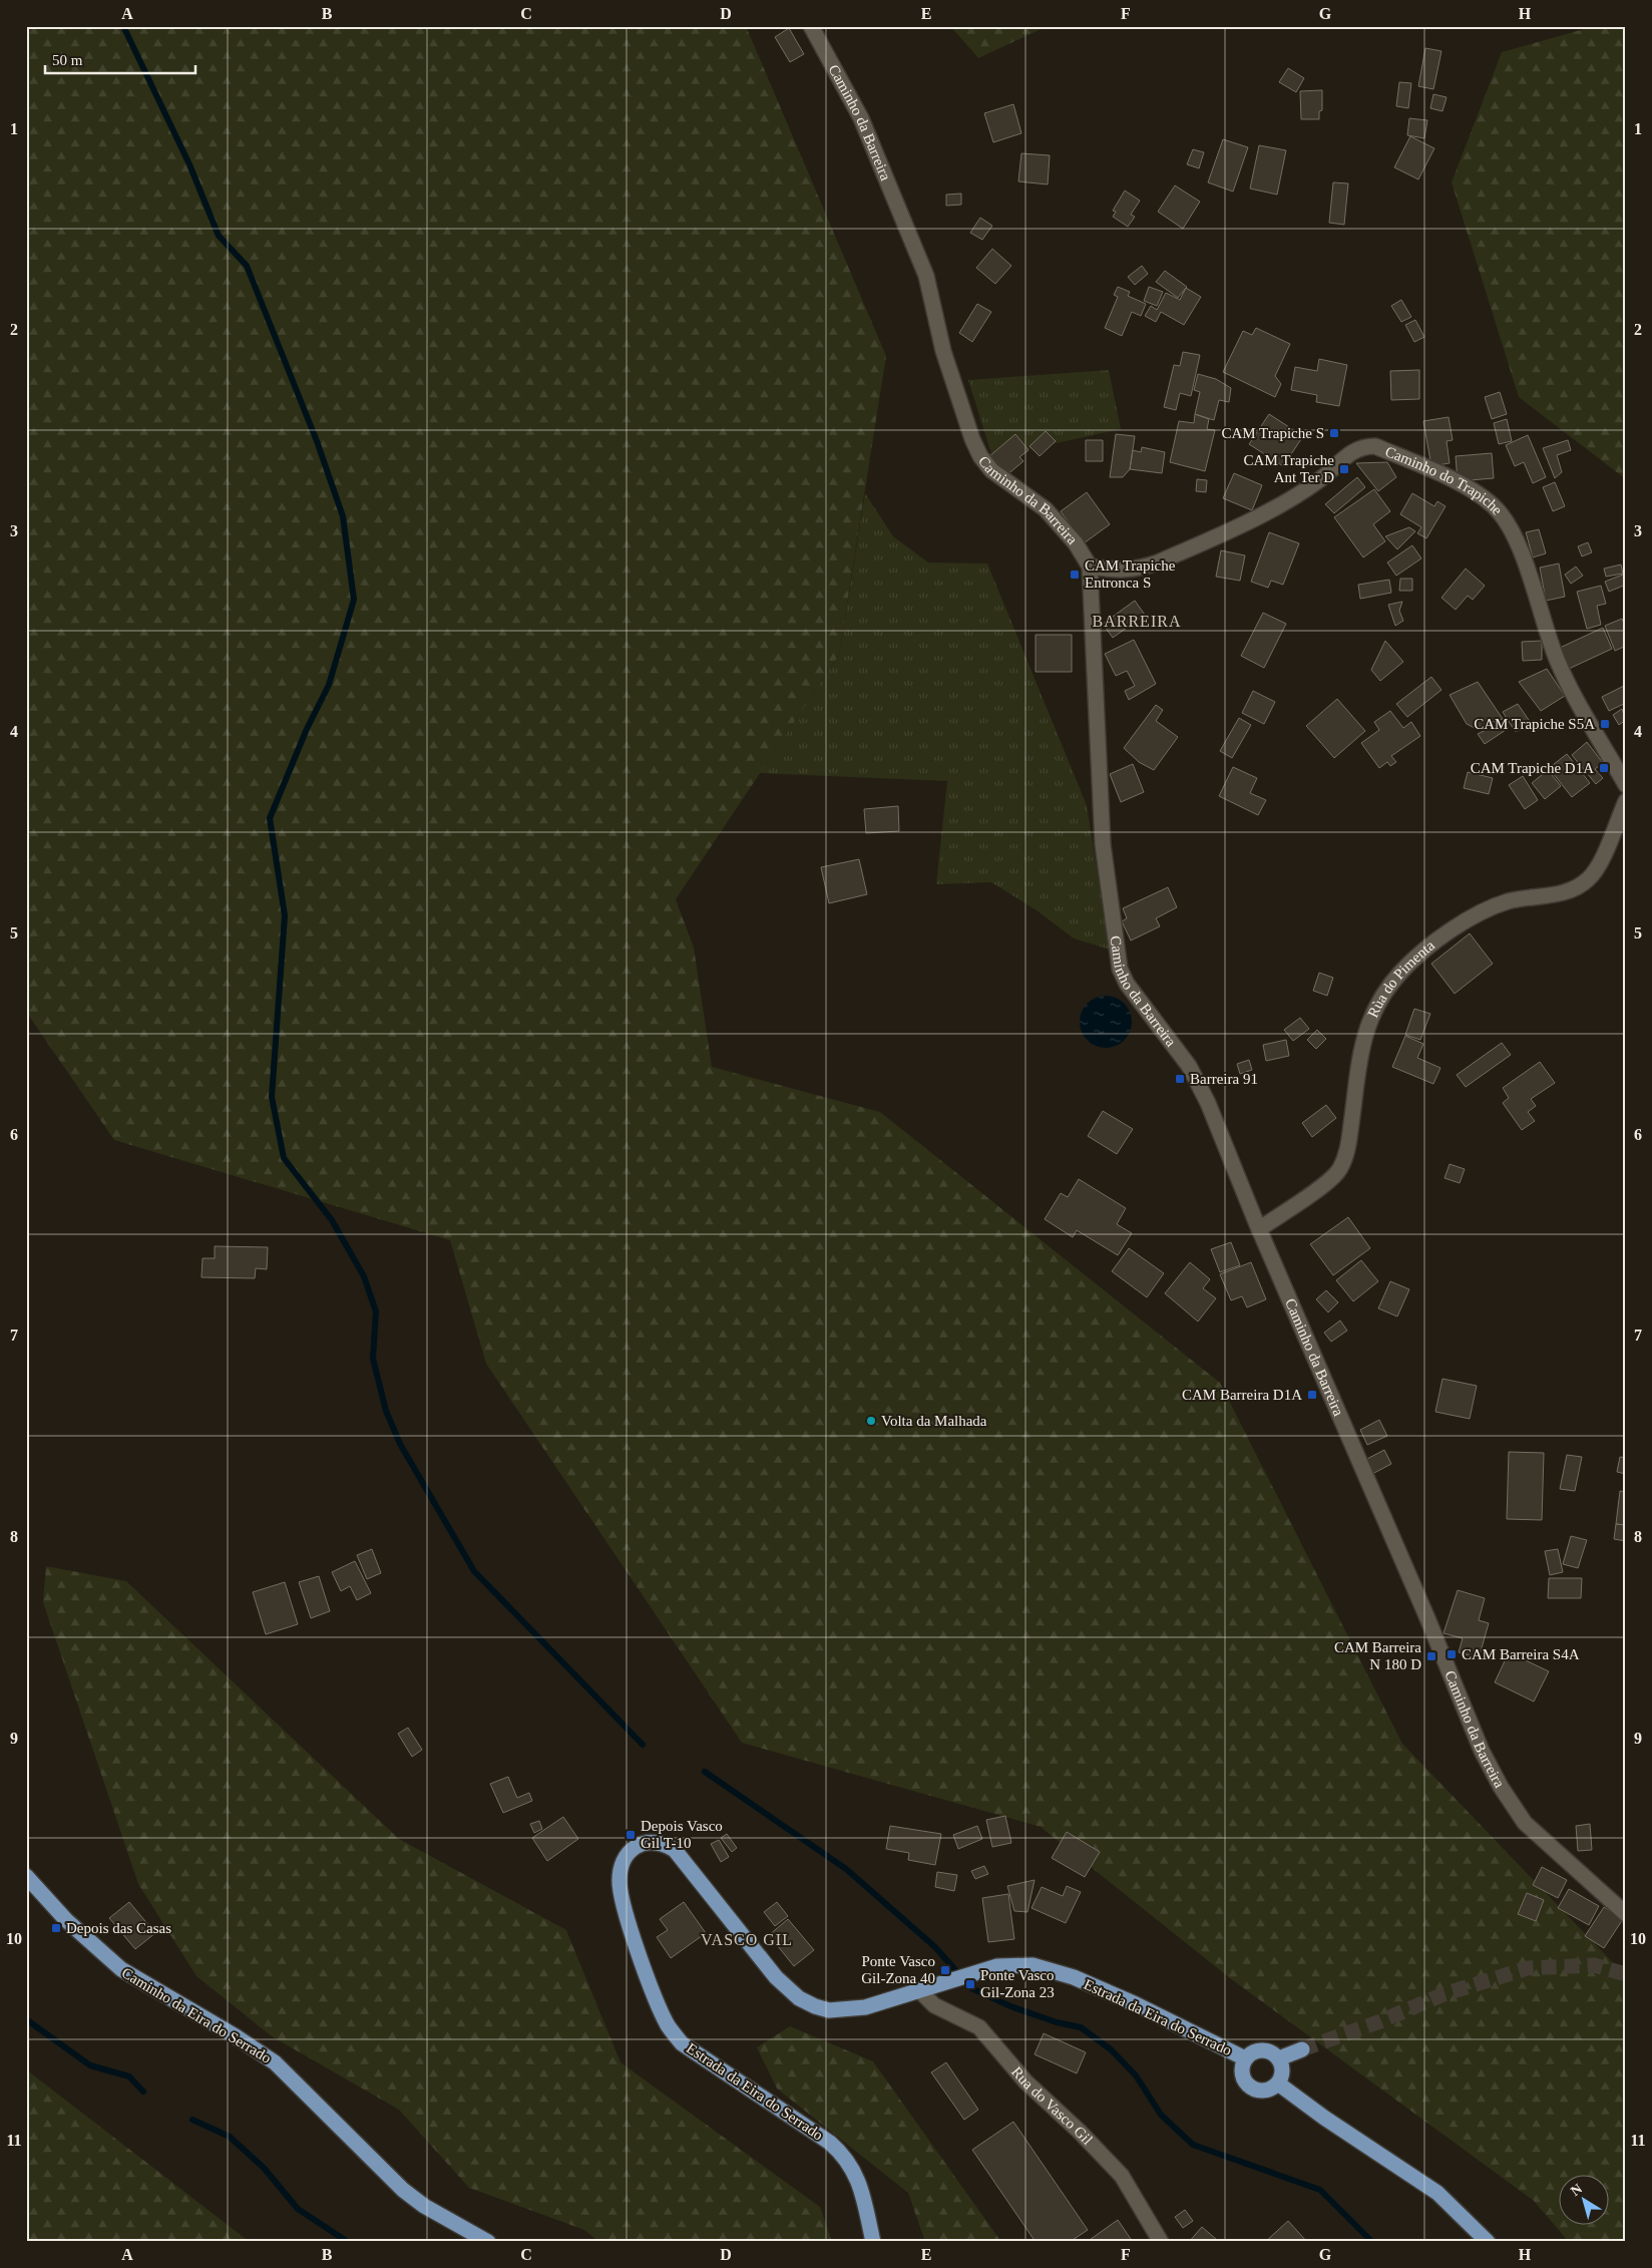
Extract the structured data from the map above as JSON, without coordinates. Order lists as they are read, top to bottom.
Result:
{
  "streets": {
    "main road": ["Caminho da Eira do Serrado", "Estrada da Eira do Serrado"],
    "street": [
      "Caminho da Barreira",
      "Caminho do Trapiche",
      "Rùa do Pimenta",
      "Rua do Vasco Gil"
    ]
  },
  "crossings": [
    ["Caminho da Barreira", "Caminho do Trapiche"],
    ["Caminho da Barreira", "Rùa do Pimenta"],
    ["Estrada da Eira do Serrado", "Rua do Vasco Gil"]
  ],
  "districts": ["BARREIRA", "VASCO GIL"],
  "places": {
    "transit": [
      "CAM Trapiche S",
      "CAM Trapiche Ant Ter D",
      "CAM Trapiche Entronca S",
      "CAM Trapiche S5A",
      "CAM Trapiche D1A",
      "Barreira 91",
      "CAM Barreira D1A",
      "CAM Barreira S4A",
      "CAM Barreira N 180 D",
      "Depois Vasco Gil T-10",
      "Depois das Casas",
      "Ponte Vasco Gil-Zona 40",
      "Ponte Vasco Gil-Zona 23"
    ],
    "other": ["Volta da Malhada"]
  },
  "scale_bar": "50 m",
  "north": "top left",
  "grid": {
    "columns": [
      "A",
      "B",
      "C",
      "D",
      "E",
      "F",
      "G",
      "H"
    ],
    "rows": [
      "1",
      "2",
      "3",
      "4",
      "5",
      "6",
      "7",
      "8",
      "9",
      "10",
      "11"
    ]
  }
}
